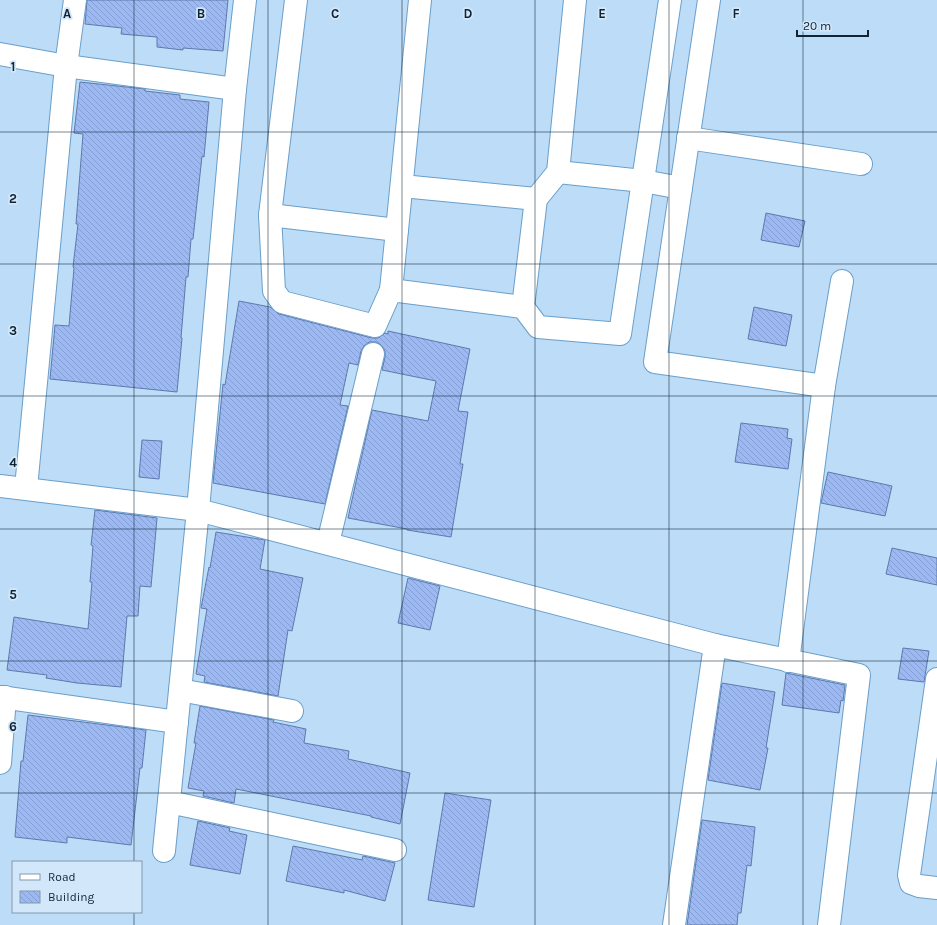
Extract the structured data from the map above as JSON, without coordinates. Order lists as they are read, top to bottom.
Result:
{
  "legend": ["Road", "Building"],
  "scale_bar": "20 m",
  "grid": {
    "columns": [
      "A",
      "B",
      "C",
      "D",
      "E",
      "F"
    ],
    "rows": [
      "1",
      "2",
      "3",
      "4",
      "5",
      "6"
    ]
  }
}
